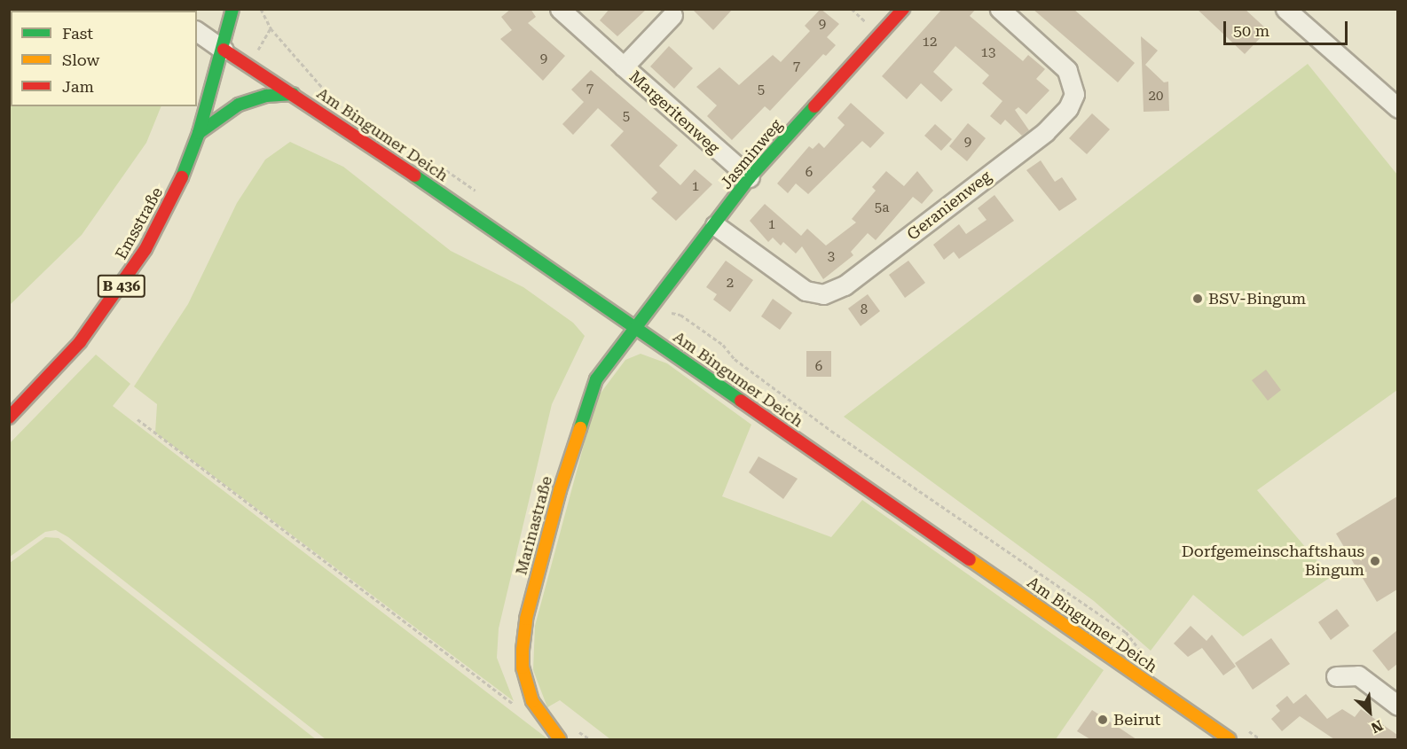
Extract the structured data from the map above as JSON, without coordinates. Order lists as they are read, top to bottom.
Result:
{
  "streets": {
    "main road": [
      "Am Bingumer Deich",
      "Jasminweg",
      "Emsstraße",
      "B 436",
      "Marinastraße"
    ],
    "street": ["Margeritenweg", "Geranienweg"]
  },
  "crossings": [
    ["Margeritenweg", "Jasminweg"],
    ["Am Bingumer Deich", "Jasminweg"],
    ["Am Bingumer Deich", "Emsstraße"],
    ["Am Bingumer Deich", "Marinastraße"],
    ["Jasminweg", "Geranienweg"],
    ["Jasminweg", "Marinastraße"]
  ],
  "places": ["BSV-Bingum", "Dorfgemeinschaftshaus Bingum", "Beirut"],
  "house_numbers": [
    "9",
    "12",
    "13",
    "9",
    "7",
    "7",
    "5",
    "20",
    "5",
    "9",
    "6",
    "1",
    "5a",
    "1",
    "3",
    "2",
    "8",
    "6"
  ],
  "legend": ["Fast", "Slow", "Jam"],
  "scale_bar": "50 m",
  "north": "bottom right"
}
